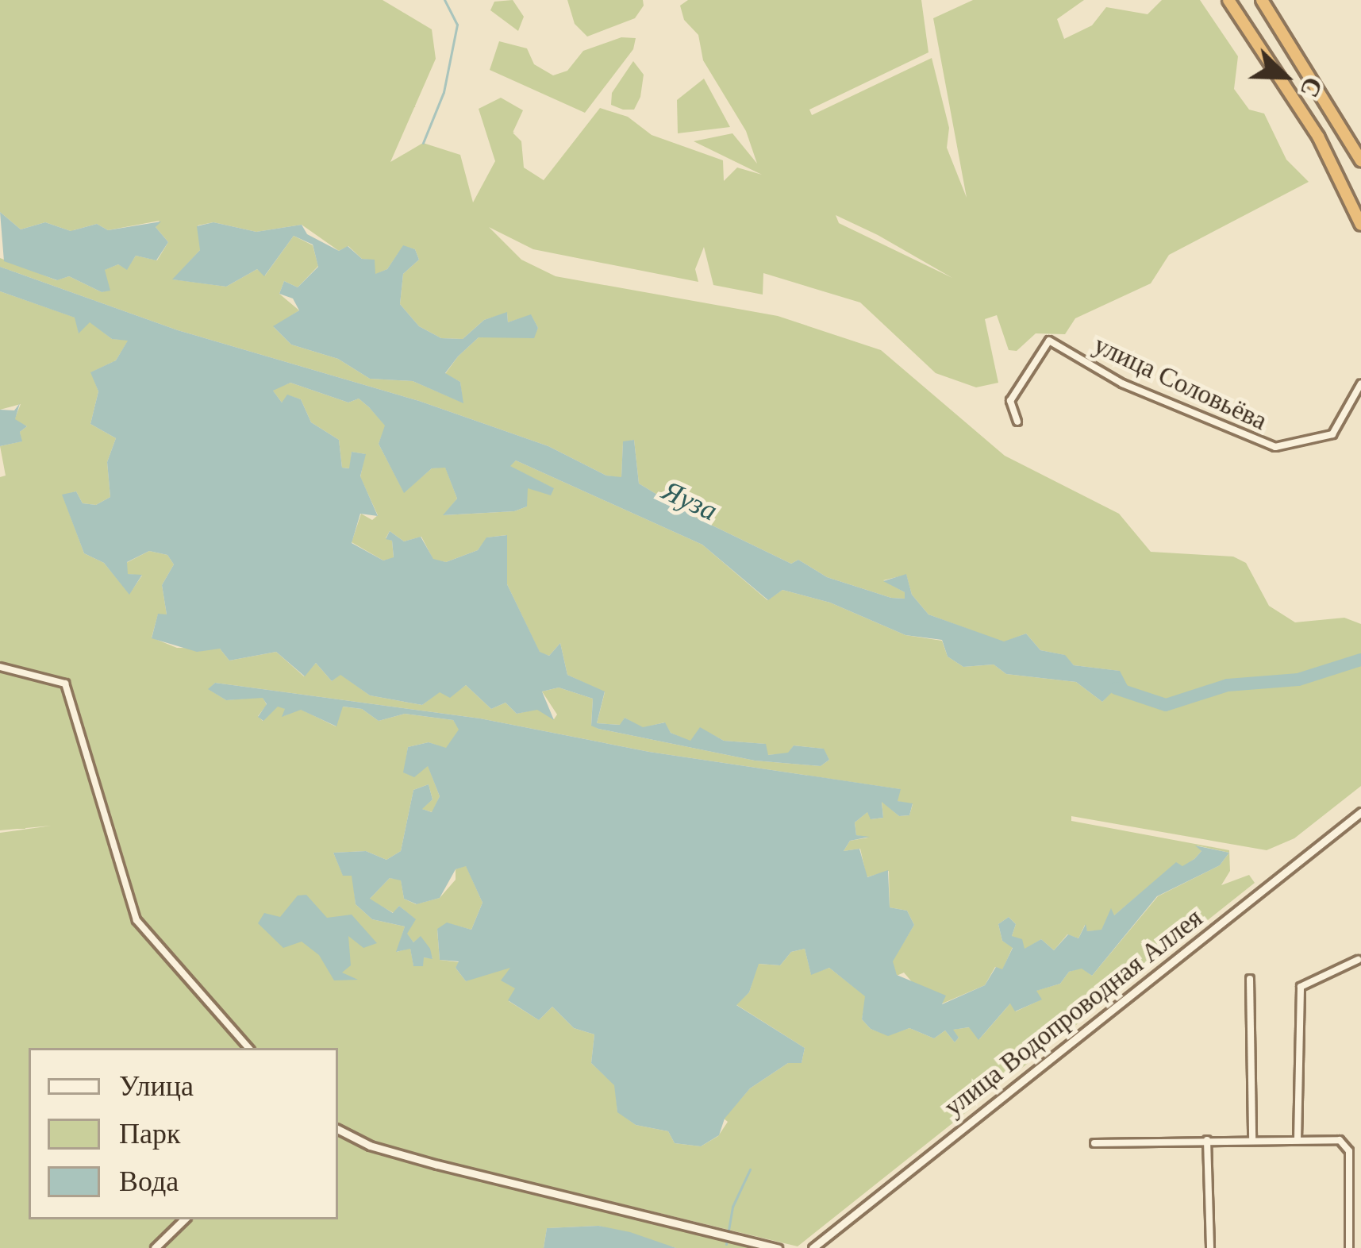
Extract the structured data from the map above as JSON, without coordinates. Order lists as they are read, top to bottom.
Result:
{
  "streets": {
    "street": ["улица Соловьёва", "улица Водопроводная Аллея"]
  },
  "water": ["Яуза"],
  "legend": ["Улица", "Парк", "Вода"],
  "north": "bottom right"
}
